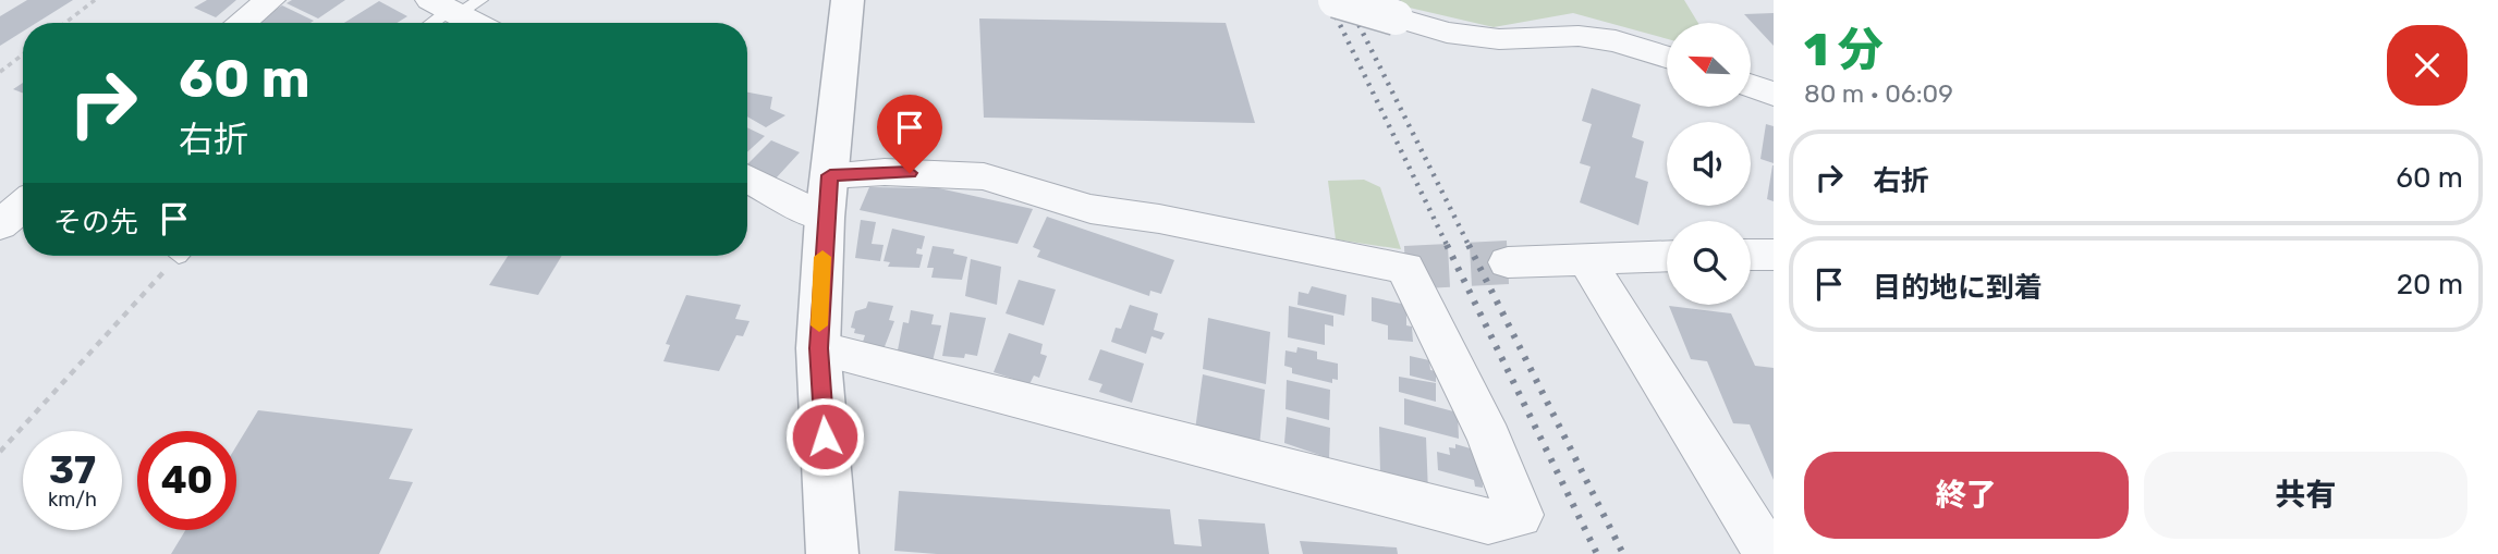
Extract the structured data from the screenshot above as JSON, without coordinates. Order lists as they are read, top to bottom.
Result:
{
  "north": "top left",
  "page": {
    "heading": ["1 分", "80 m · 06:09"],
    "turn": ["60 m", "右折"],
    "list": [
      {
        "name": "右折",
        "value": "60 m"
      },
      {
        "name": "目的地に到着",
        "value": "20 m"
      }
    ],
    "then": "その先",
    "speed": "37 km/h",
    "limit": "40",
    "buttons": ["終了", "共有"]
  }
}
